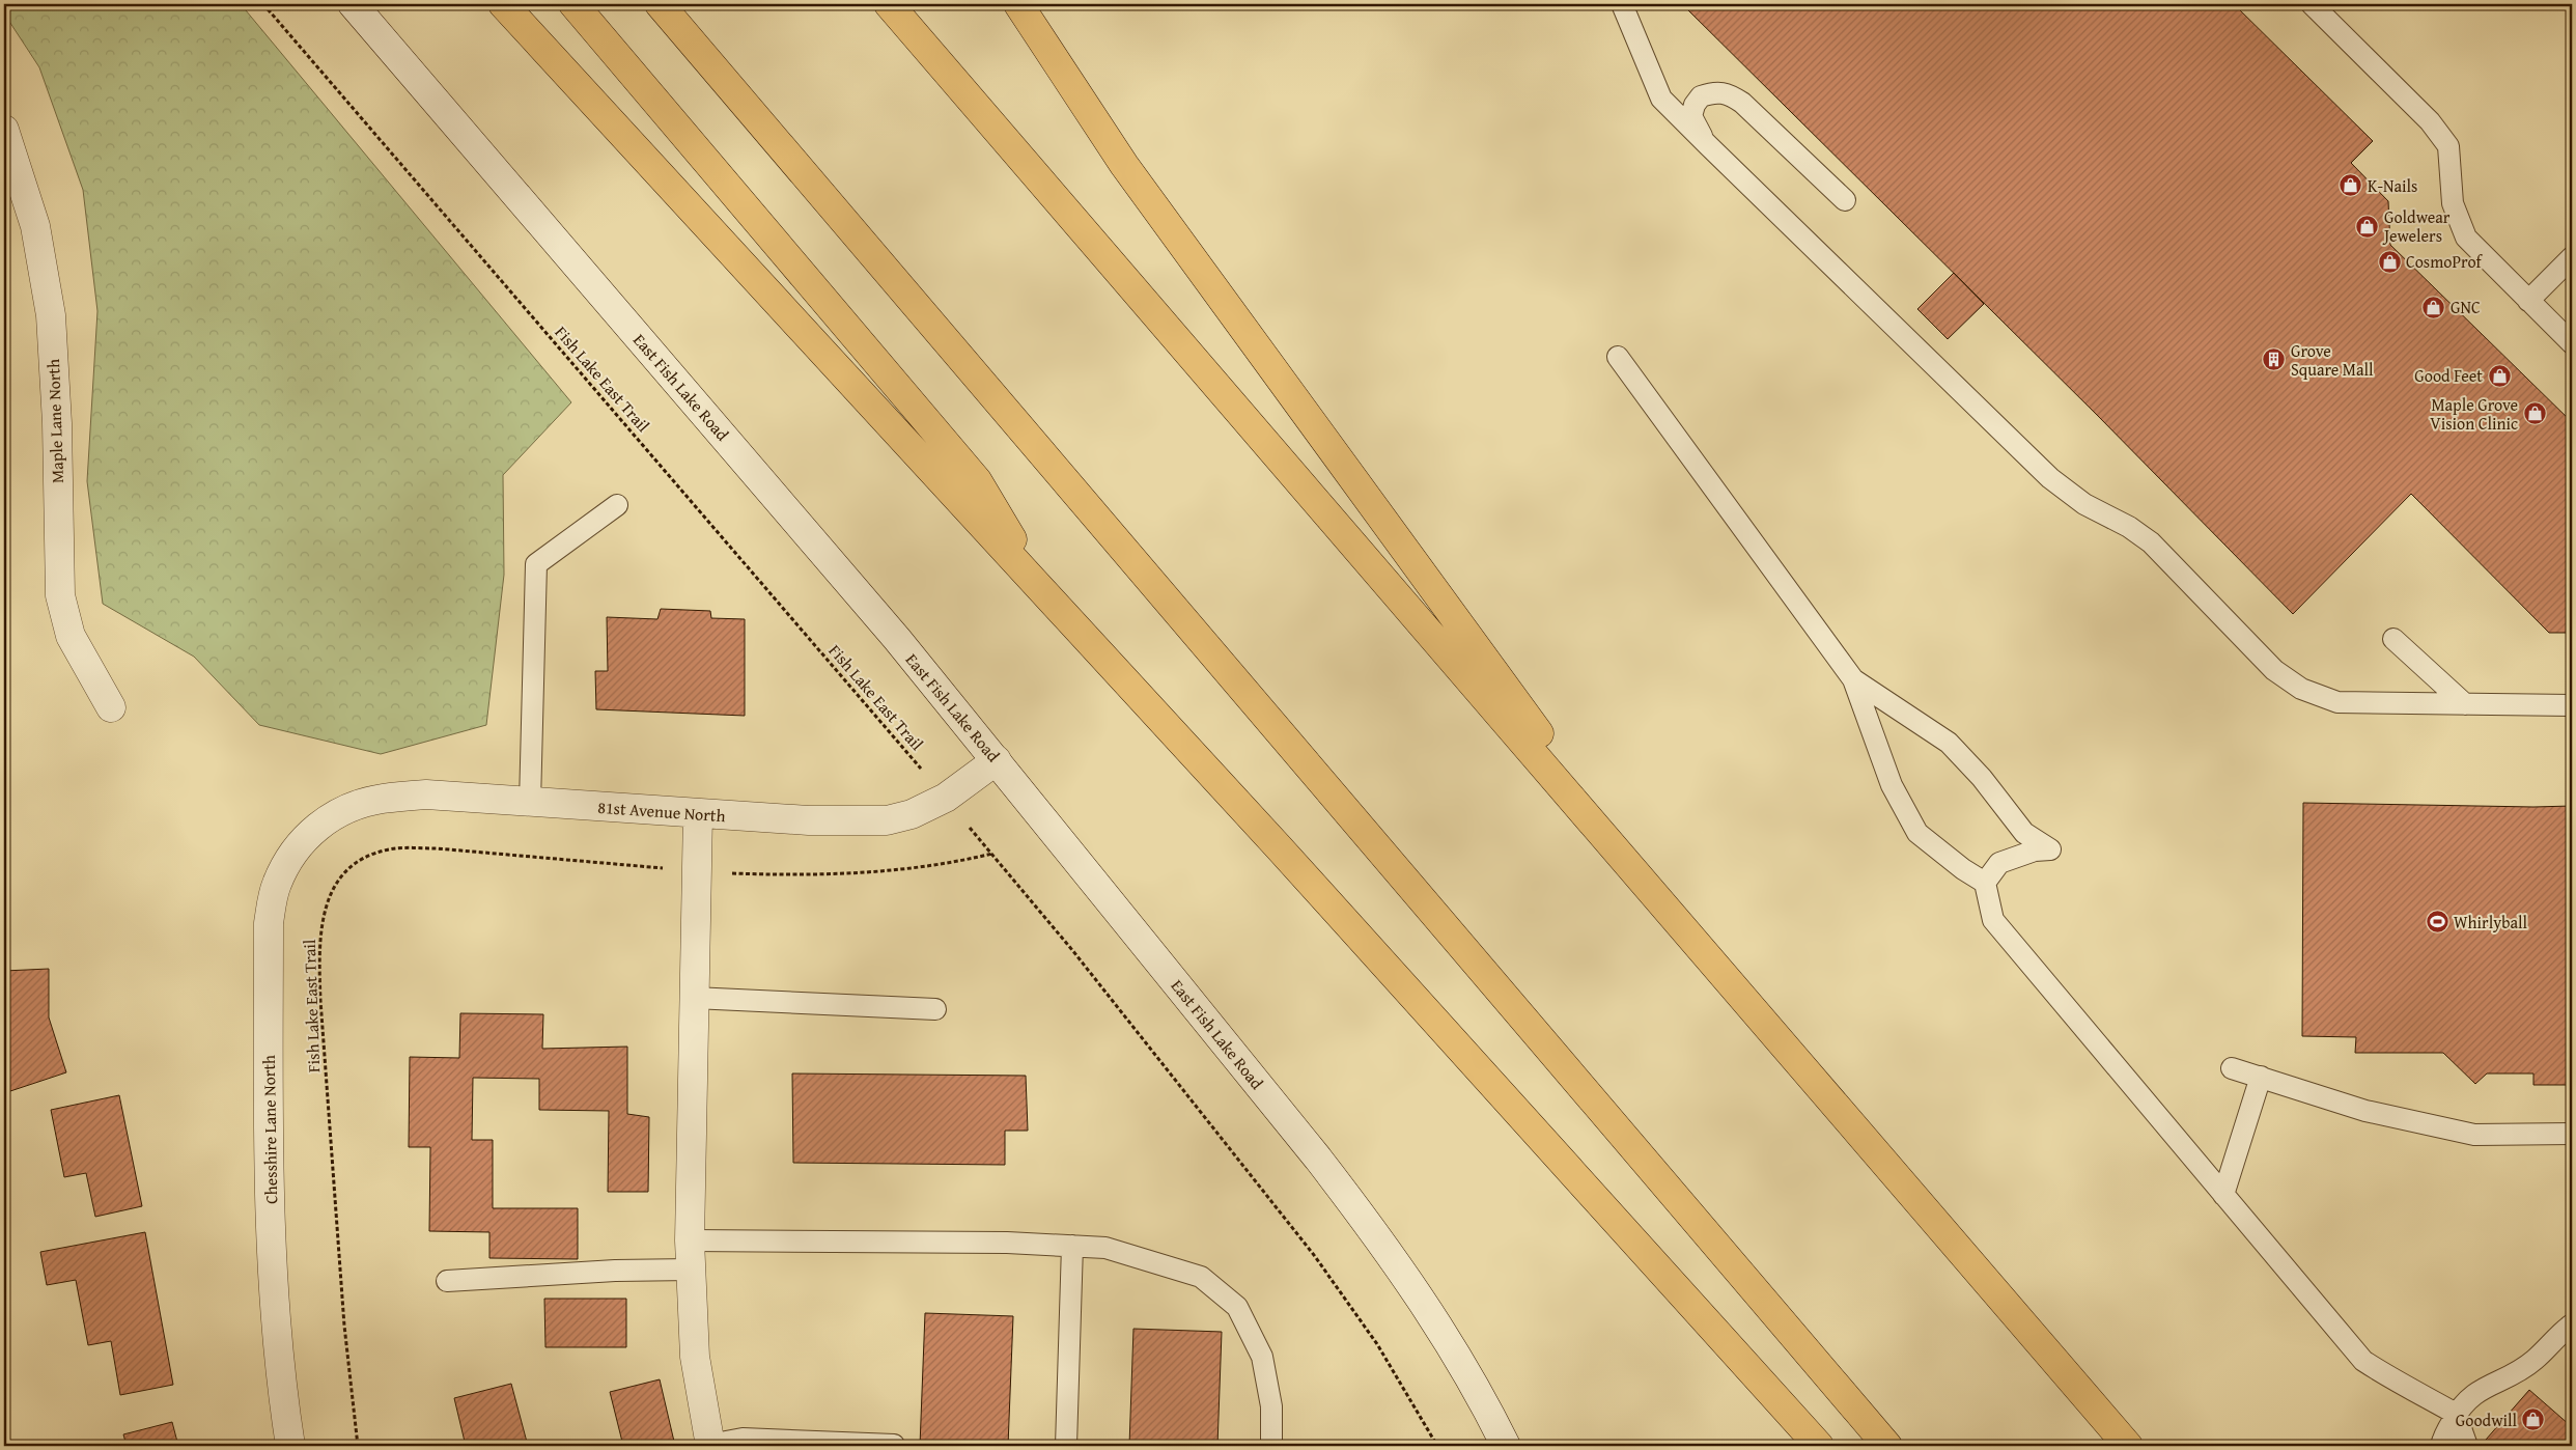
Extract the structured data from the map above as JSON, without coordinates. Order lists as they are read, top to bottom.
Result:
{
  "streets": {
    "street": [
      "East Fish Lake Road",
      "Maple Lane North",
      "81st Avenue North",
      "Chesshire Lane North"
    ],
    "path": ["Fish Lake East Trail"]
  },
  "crossings": [
    ["East Fish Lake Road", "81st Avenue North"],
    ["81st Avenue North", "Chesshire Lane North"]
  ],
  "places": {
    "shop": [
      "K-Nails",
      "Goldwear Jewelers",
      "CosmoProf",
      "GNC",
      "Good Feet",
      "Maple Grove Vision Clinic",
      "Goodwill"
    ],
    "building": ["Grove Square Mall"],
    "sports": ["Whirlyball"]
  }
}
